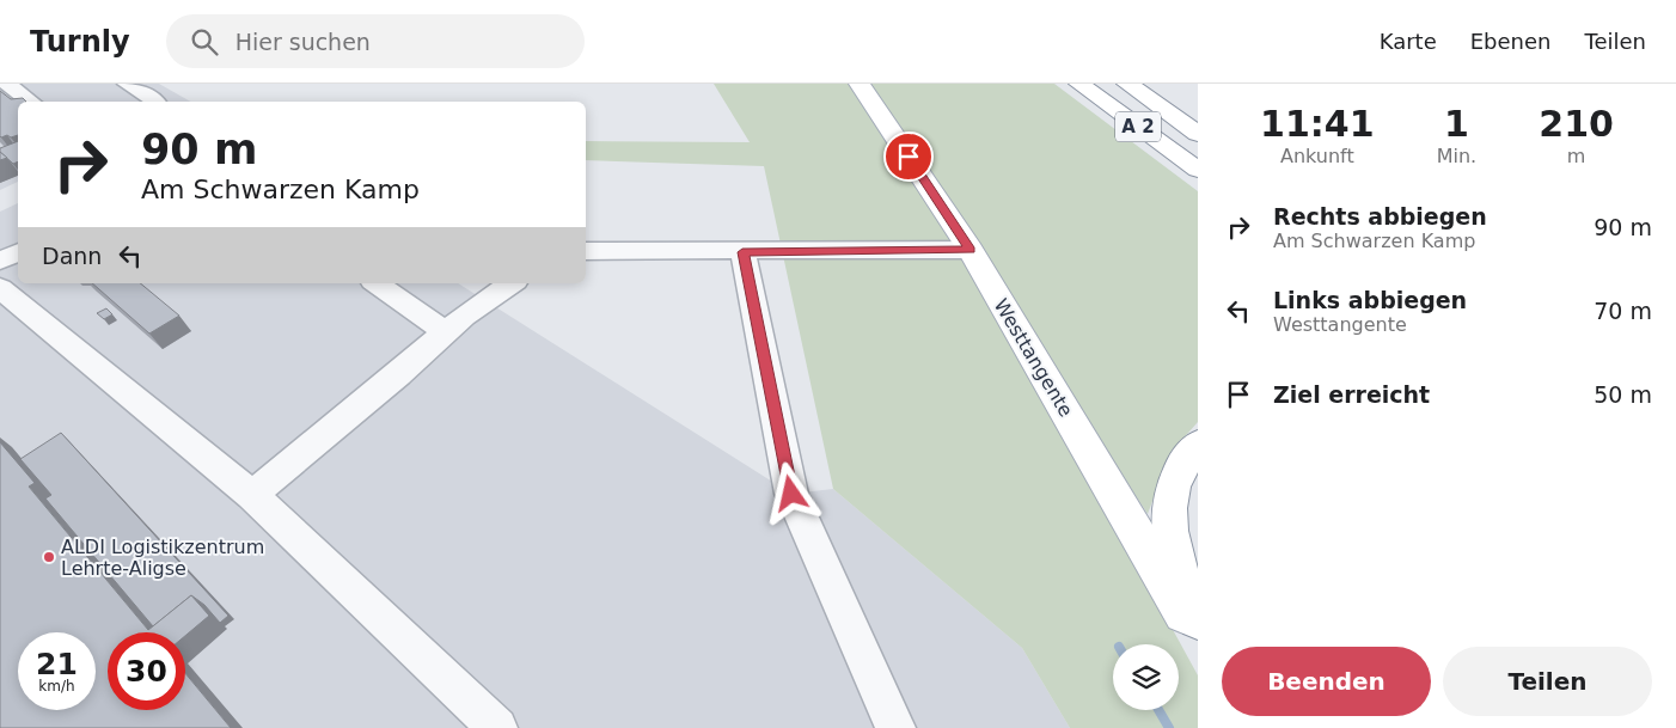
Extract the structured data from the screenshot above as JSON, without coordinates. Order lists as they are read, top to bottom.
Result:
{
  "streets": {
    "main road": ["A 2", "Westtangente"]
  },
  "places": ["ALDI Logistikzentrum Lehrte-Aligse"],
  "page": {
    "header": "Turnly",
    "search": "Hier suchen",
    "nav": ["Karte", "Ebenen", "Teilen"],
    "eta": [
      "11:41",
      "Ankunft",
      "1",
      "Min.",
      "210",
      "m"
    ],
    "turn": ["90 m", "Am Schwarzen Kamp"],
    "list": [
      {
        "name": "Rechts abbiegen",
        "note": "Am Schwarzen Kamp",
        "value": "90 m"
      },
      {
        "name": "Links abbiegen",
        "note": "Westtangente",
        "value": "70 m"
      },
      {
        "name": "Ziel erreicht",
        "value": "50 m"
      }
    ],
    "then": "Dann",
    "speed": "21 km/h",
    "limit": "30",
    "buttons": ["Beenden", "Teilen"]
  }
}
